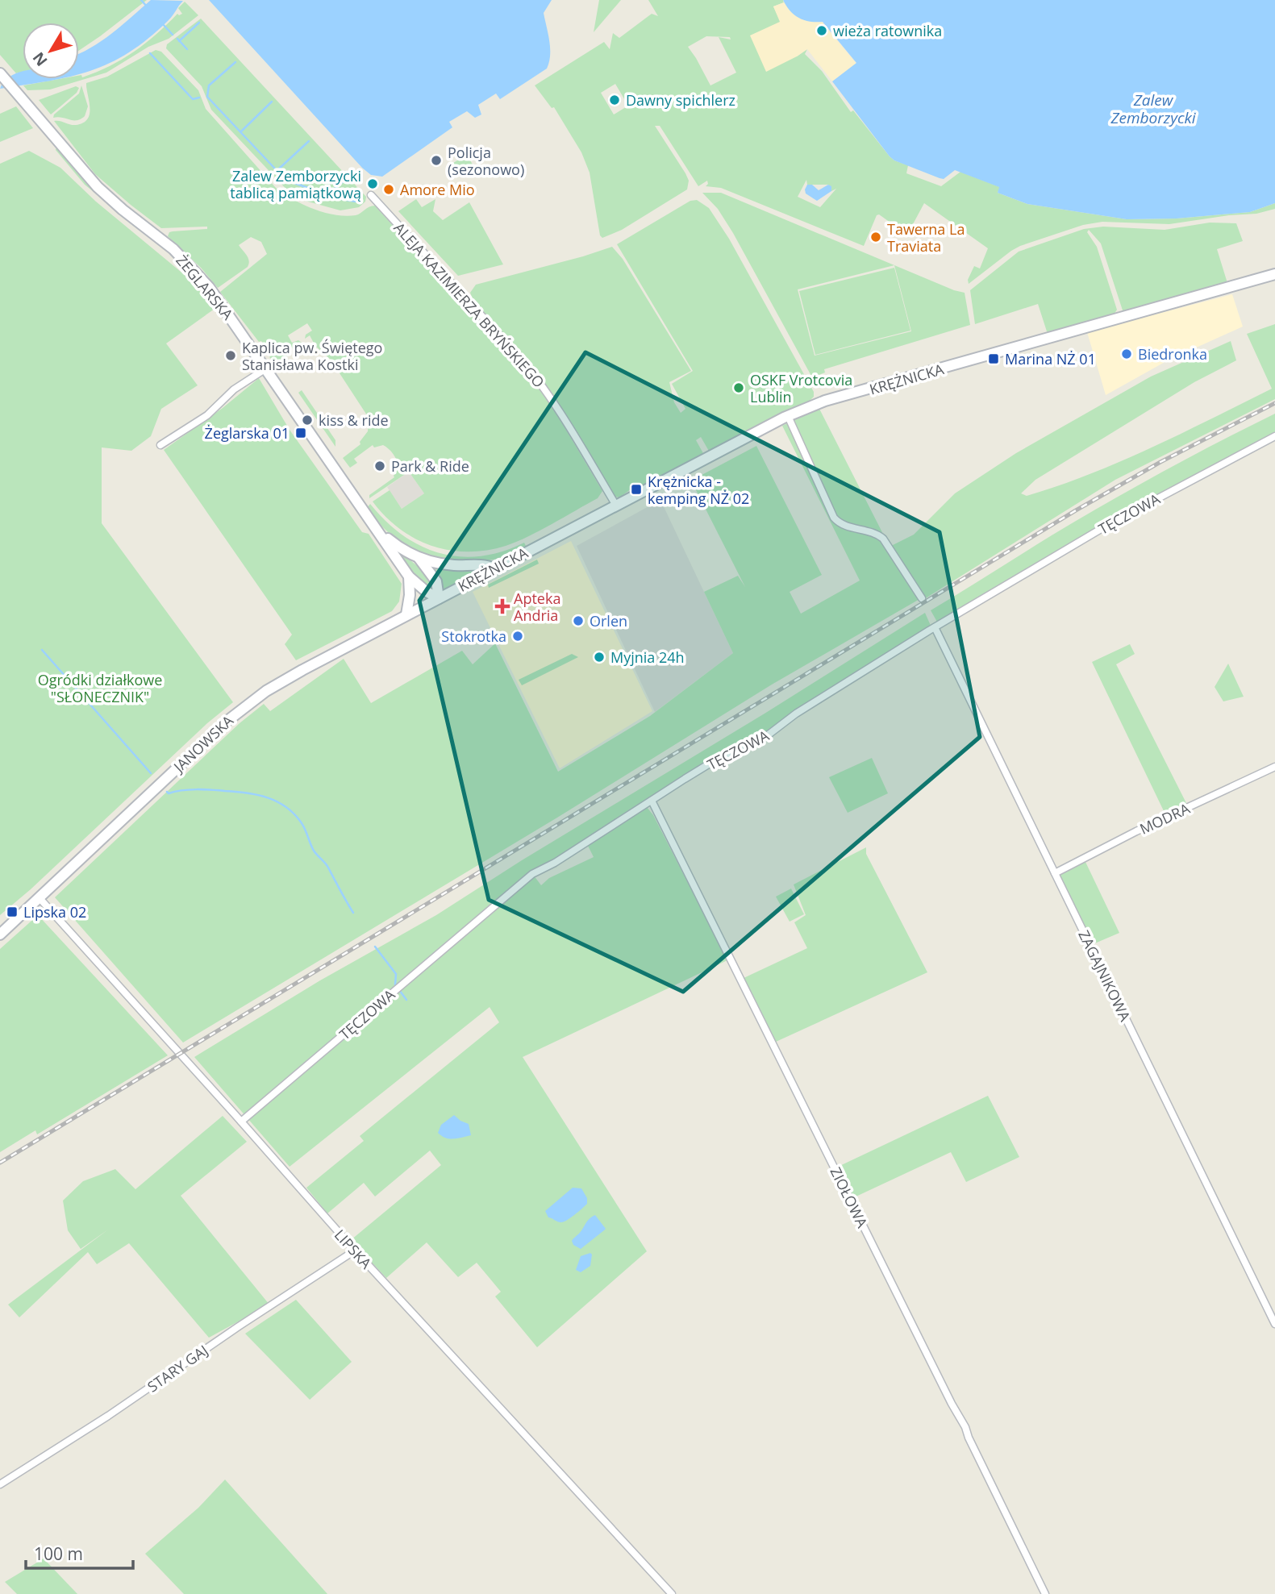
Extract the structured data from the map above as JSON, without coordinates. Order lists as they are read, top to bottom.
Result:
{
  "streets": {
    "street": [
      "ŻEGLARSKA",
      "ALEJA KAZIMIERZA BRYŃSKIEGO",
      "KRĘŻNICKA",
      "TĘCZOWA",
      "JANOWSKA",
      "MODRA",
      "ZAGAJNIKOWA",
      "ZIOŁOWA",
      "LIPSKA",
      "STARY GAJ"
    ]
  },
  "crossings": [
    ["ŻEGLARSKA", "KRĘŻNICKA"],
    ["ŻEGLARSKA", "JANOWSKA"],
    ["ALEJA KAZIMIERZA BRYŃSKIEGO", "KRĘŻNICKA"],
    ["KRĘŻNICKA", "JANOWSKA"],
    ["TĘCZOWA", "ZAGAJNIKOWA"],
    ["TĘCZOWA", "ZIOŁOWA"],
    ["TĘCZOWA", "LIPSKA"],
    ["JANOWSKA", "LIPSKA"],
    ["MODRA", "ZAGAJNIKOWA"],
    ["LIPSKA", "STARY GAJ"]
  ],
  "water": ["Zalew Zemborzycki"],
  "parks": ["Ogródki działkowe \"SŁONECZNIK\""],
  "places": {
    "other": [
      "wieża ratownika",
      "Dawny spichlerz",
      "Policja (sezonowo)",
      "Zalew Zemborzycki tablicą pamiątkową",
      "Amore Mio",
      "Tawerna La Traviata",
      "Biedronka",
      "Kaplica pw. Świętego Stanisława Kostki",
      "OSKF Vrotcovia Lublin",
      "kiss & ride",
      "Park & Ride",
      "Orlen",
      "Stokrotka",
      "Myjnia 24h"
    ],
    "transit": [
      "Marina NŻ 01",
      "Żeglarska 01",
      "Krężnicka - kemping NŻ 02",
      "Lipska 02"
    ],
    "health": ["Apteka Andria"]
  },
  "scale_bar": "100 m",
  "north": "bottom left"
}
